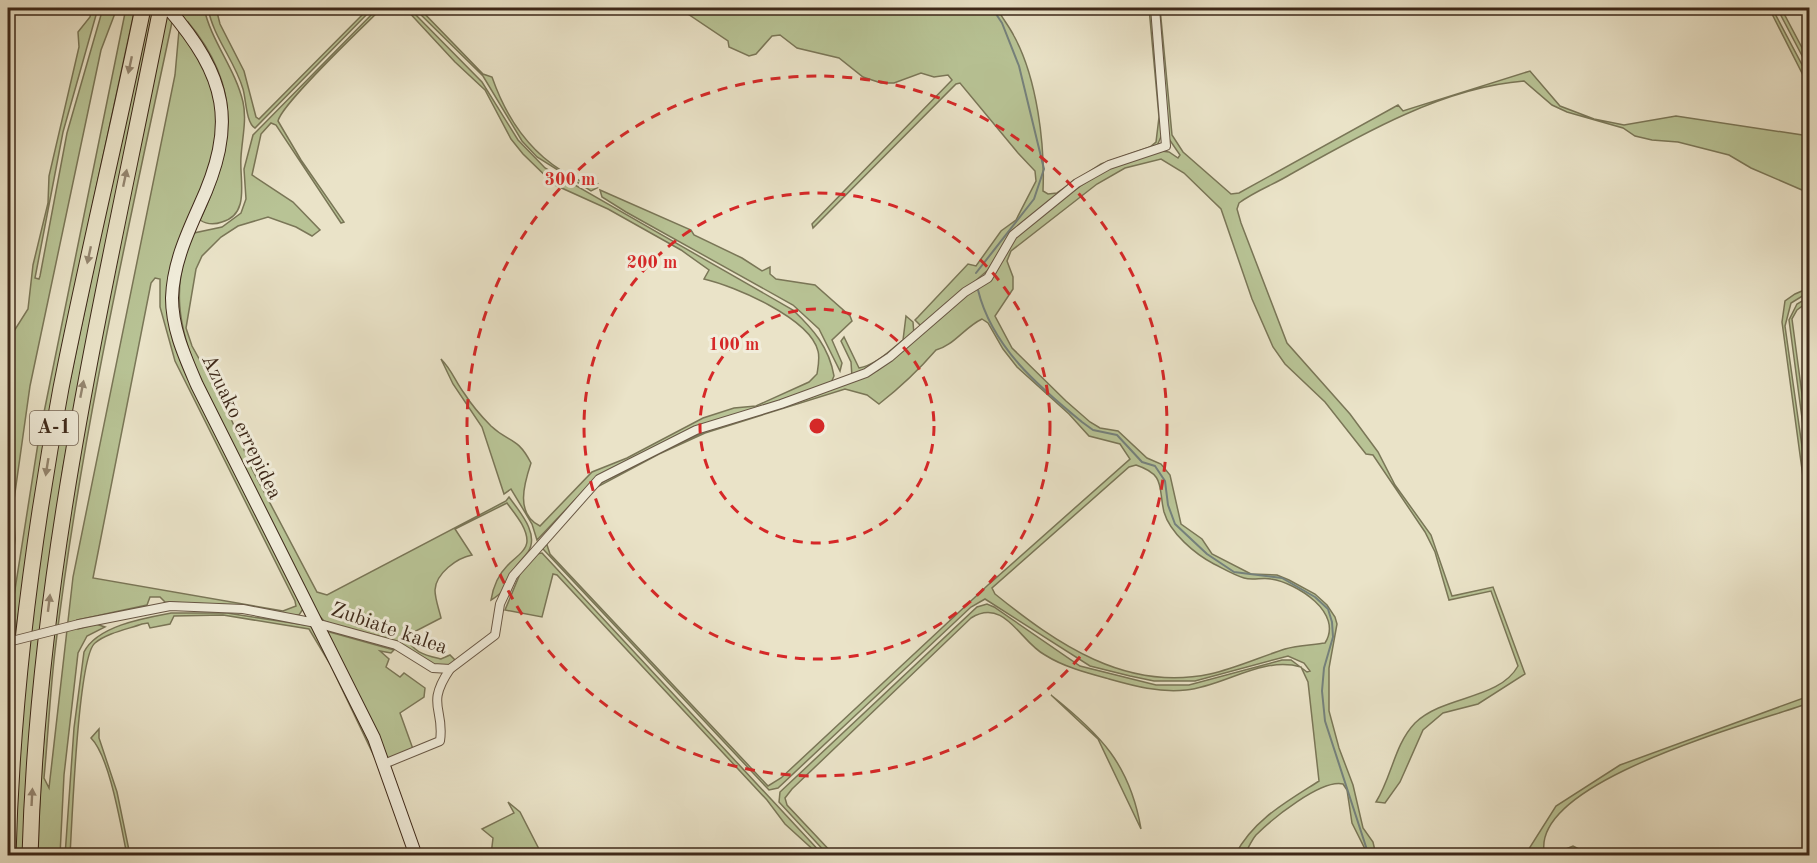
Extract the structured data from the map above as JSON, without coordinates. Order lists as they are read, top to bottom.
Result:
{
  "streets": {
    "highway": ["A-1"],
    "street": ["Azuako errepidea", "Zubiate kalea"]
  },
  "crossings": [
    ["Azuako errepidea", "Zubiate kalea"]
  ],
  "rings": ["300 m", "200 m", "100 m"]
}
